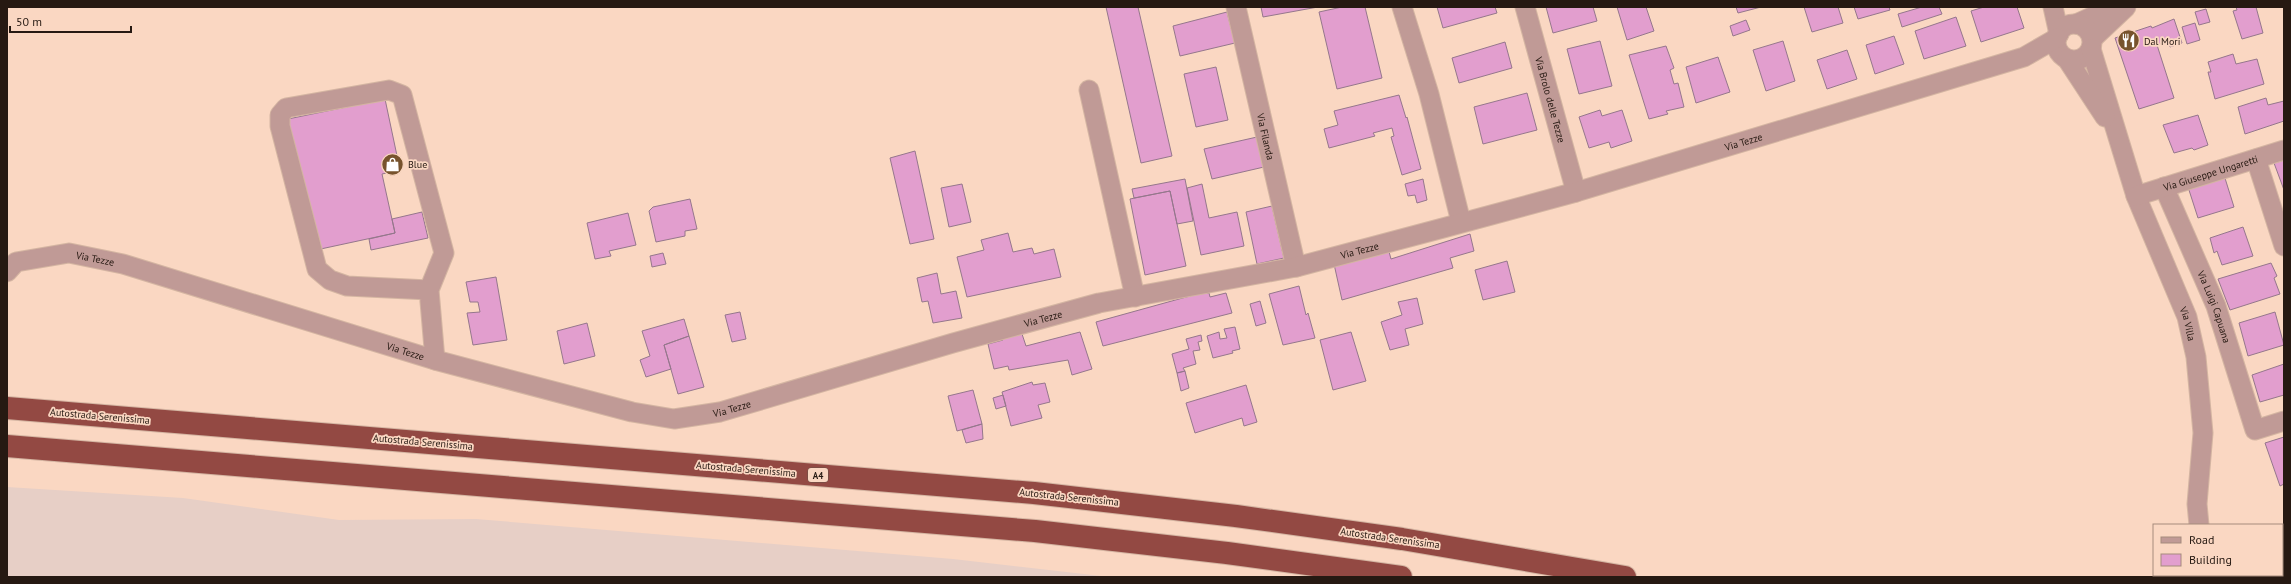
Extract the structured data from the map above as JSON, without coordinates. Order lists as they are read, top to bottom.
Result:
{
  "streets": {
    "highway": ["Autostrada Serenissima", "A4"],
    "street": [
      "Via Brolo delle Tezze",
      "Via Filanda",
      "Via Tezze",
      "Via Giuseppe Ungaretti",
      "Via Luigi Capuana",
      "Via Villa"
    ]
  },
  "crossings": [
    ["Via Brolo delle Tezze", "Via Tezze"],
    ["Via Filanda", "Via Tezze"],
    ["Via Tezze", "Via Villa"],
    ["Via Giuseppe Ungaretti", "Via Luigi Capuana"],
    ["Via Giuseppe Ungaretti", "Via Villa"]
  ],
  "places": {
    "restaurant": ["Dal Mori"],
    "shop": ["Blue"]
  },
  "legend": ["Road", "Building"],
  "scale_bar": "50 m"
}
